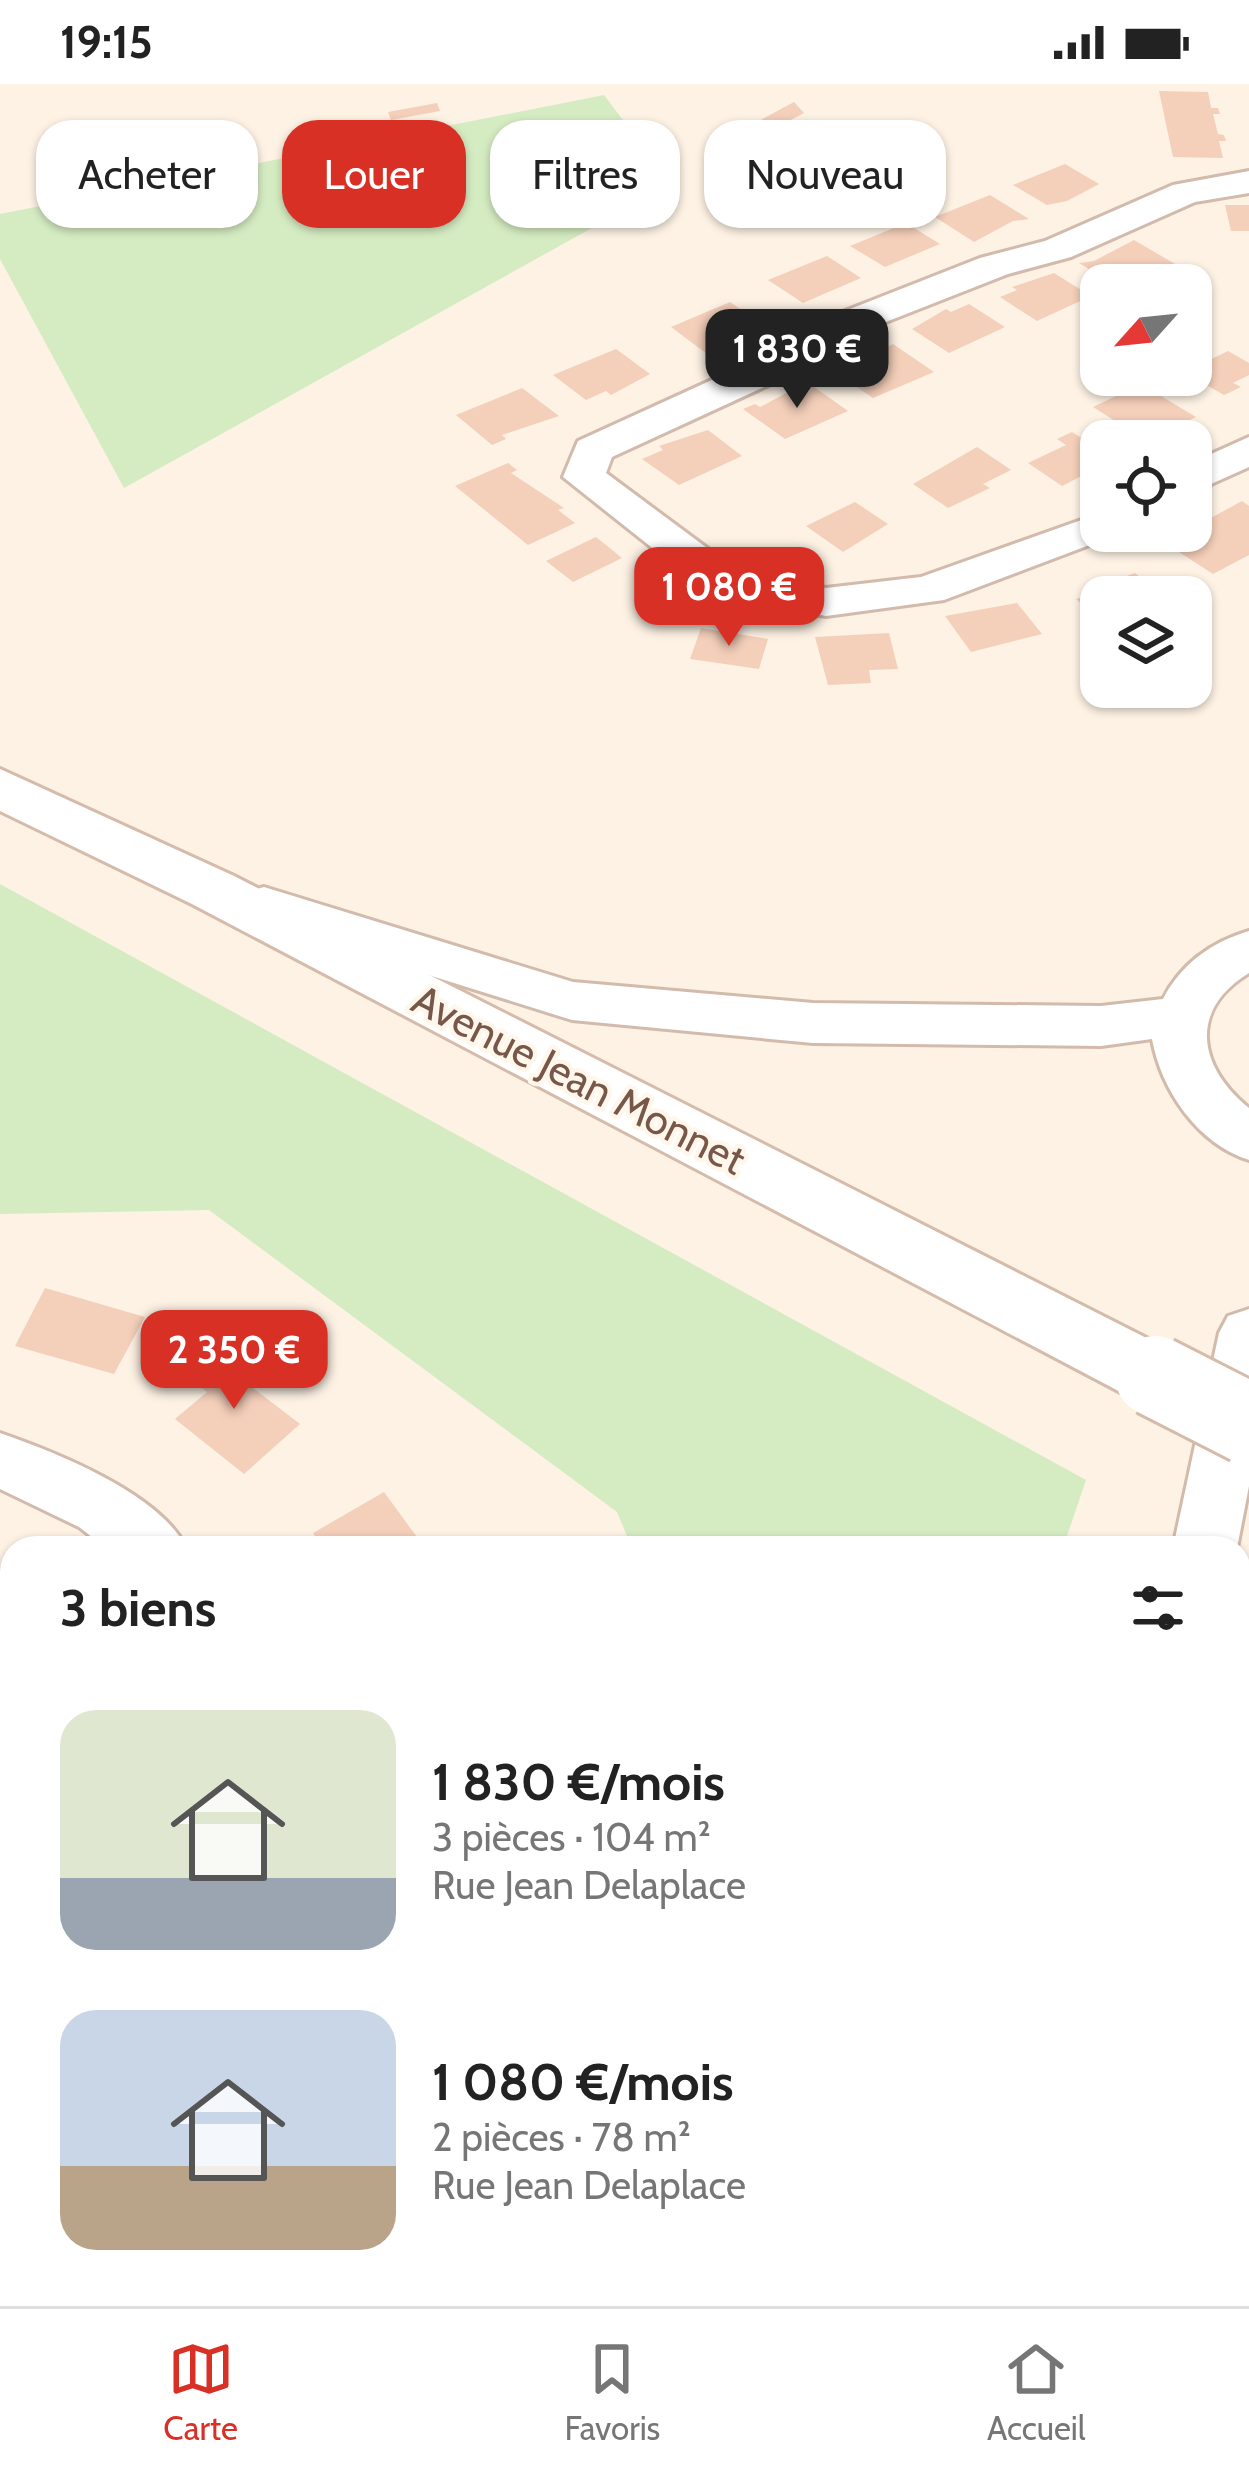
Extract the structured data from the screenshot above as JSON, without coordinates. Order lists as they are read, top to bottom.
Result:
{
  "streets": {
    "main road": ["Avenue Jean Monnet"]
  },
  "north": "bottom left",
  "page": {
    "status": "19:15",
    "chip": [
      "Acheter",
      "Louer",
      "Filtres",
      "Nouveau"
    ],
    "price": ["1 830 €", "1 080 €", "2 350 €"],
    "heading": "3 biens",
    "list": [
      {
        "name": "1 830 €/mois",
        "note": "3 pièces · 104 m² · Rue Jean Delaplace"
      },
      {
        "name": "1 080 €/mois",
        "note": "2 pièces · 78 m² · Rue Jean Delaplace"
      }
    ],
    "tabs": ["Carte", "Favoris", "Accueil"]
  }
}
